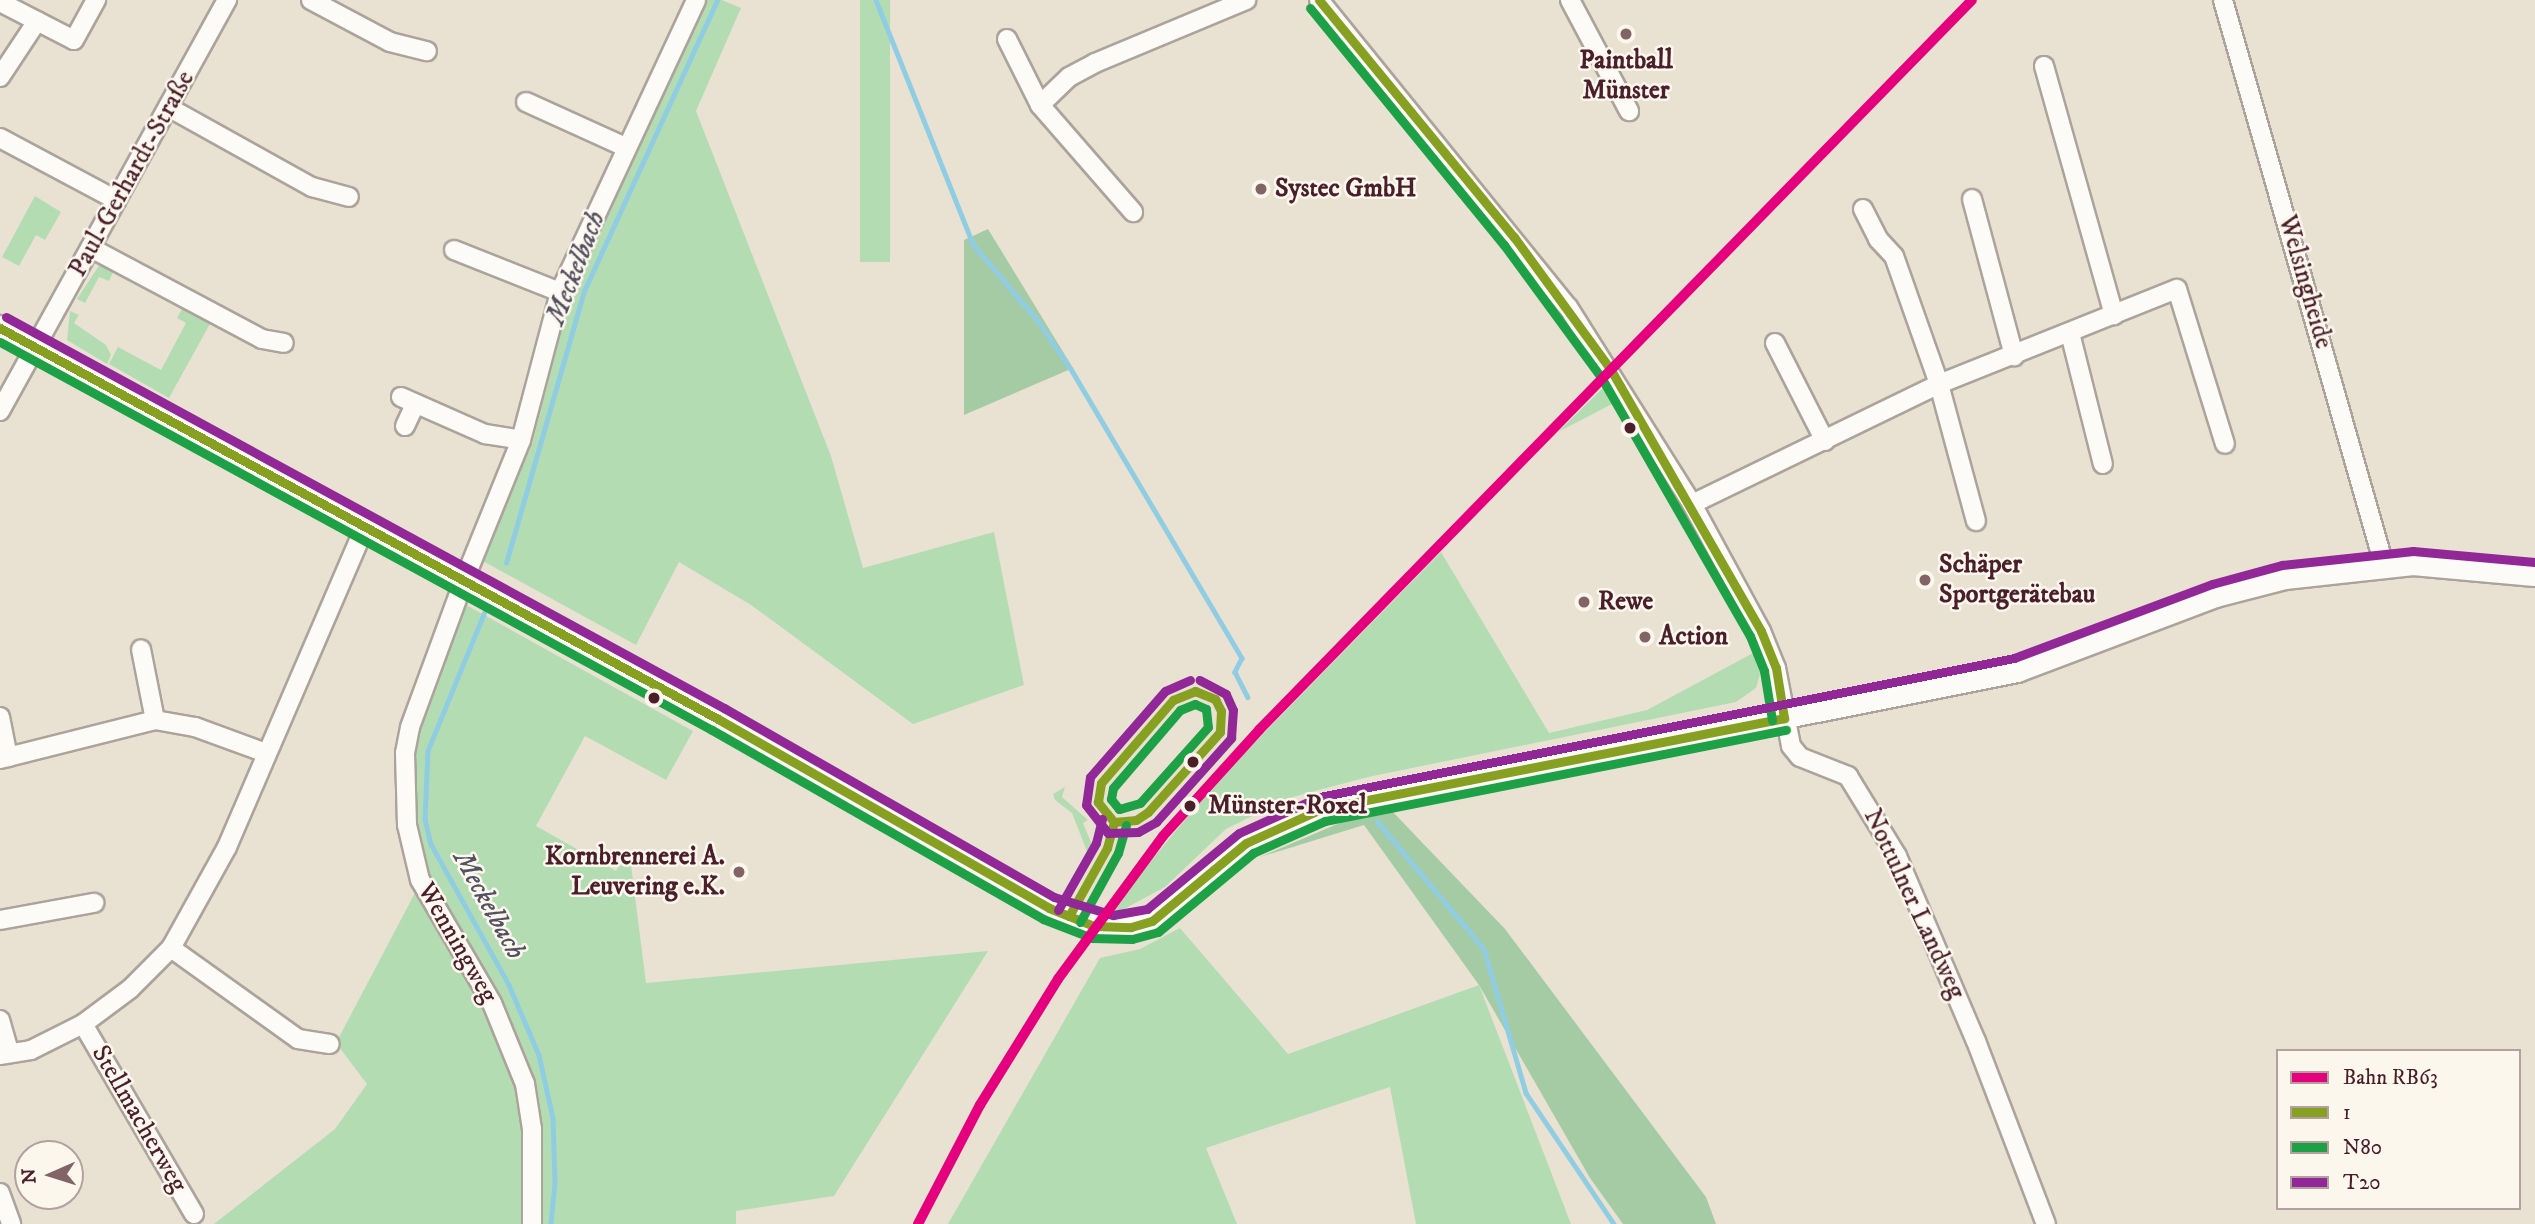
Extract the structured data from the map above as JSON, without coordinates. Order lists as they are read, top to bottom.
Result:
{
  "streets": {
    "street": [
      "Paul-Gerhardt-Straße",
      "Welsingheide",
      "Nottulner Landweg",
      "Wenningweg",
      "Stellmacherweg"
    ]
  },
  "water": ["Meckelbach"],
  "places": [
    "Paintball Münster",
    "Systec GmbH",
    "Schäper Sportgerätebau",
    "Rewe",
    "Action",
    "Münster-Roxel",
    "Kornbrennerei A. Leuvering e.K."
  ],
  "lines": [
    "rail line RB63",
    "transit line 1",
    "transit line N80",
    "transit line T20"
  ],
  "legend": [
    "Bahn RB63",
    "1",
    "N80",
    "T20"
  ],
  "north": "left"
}
